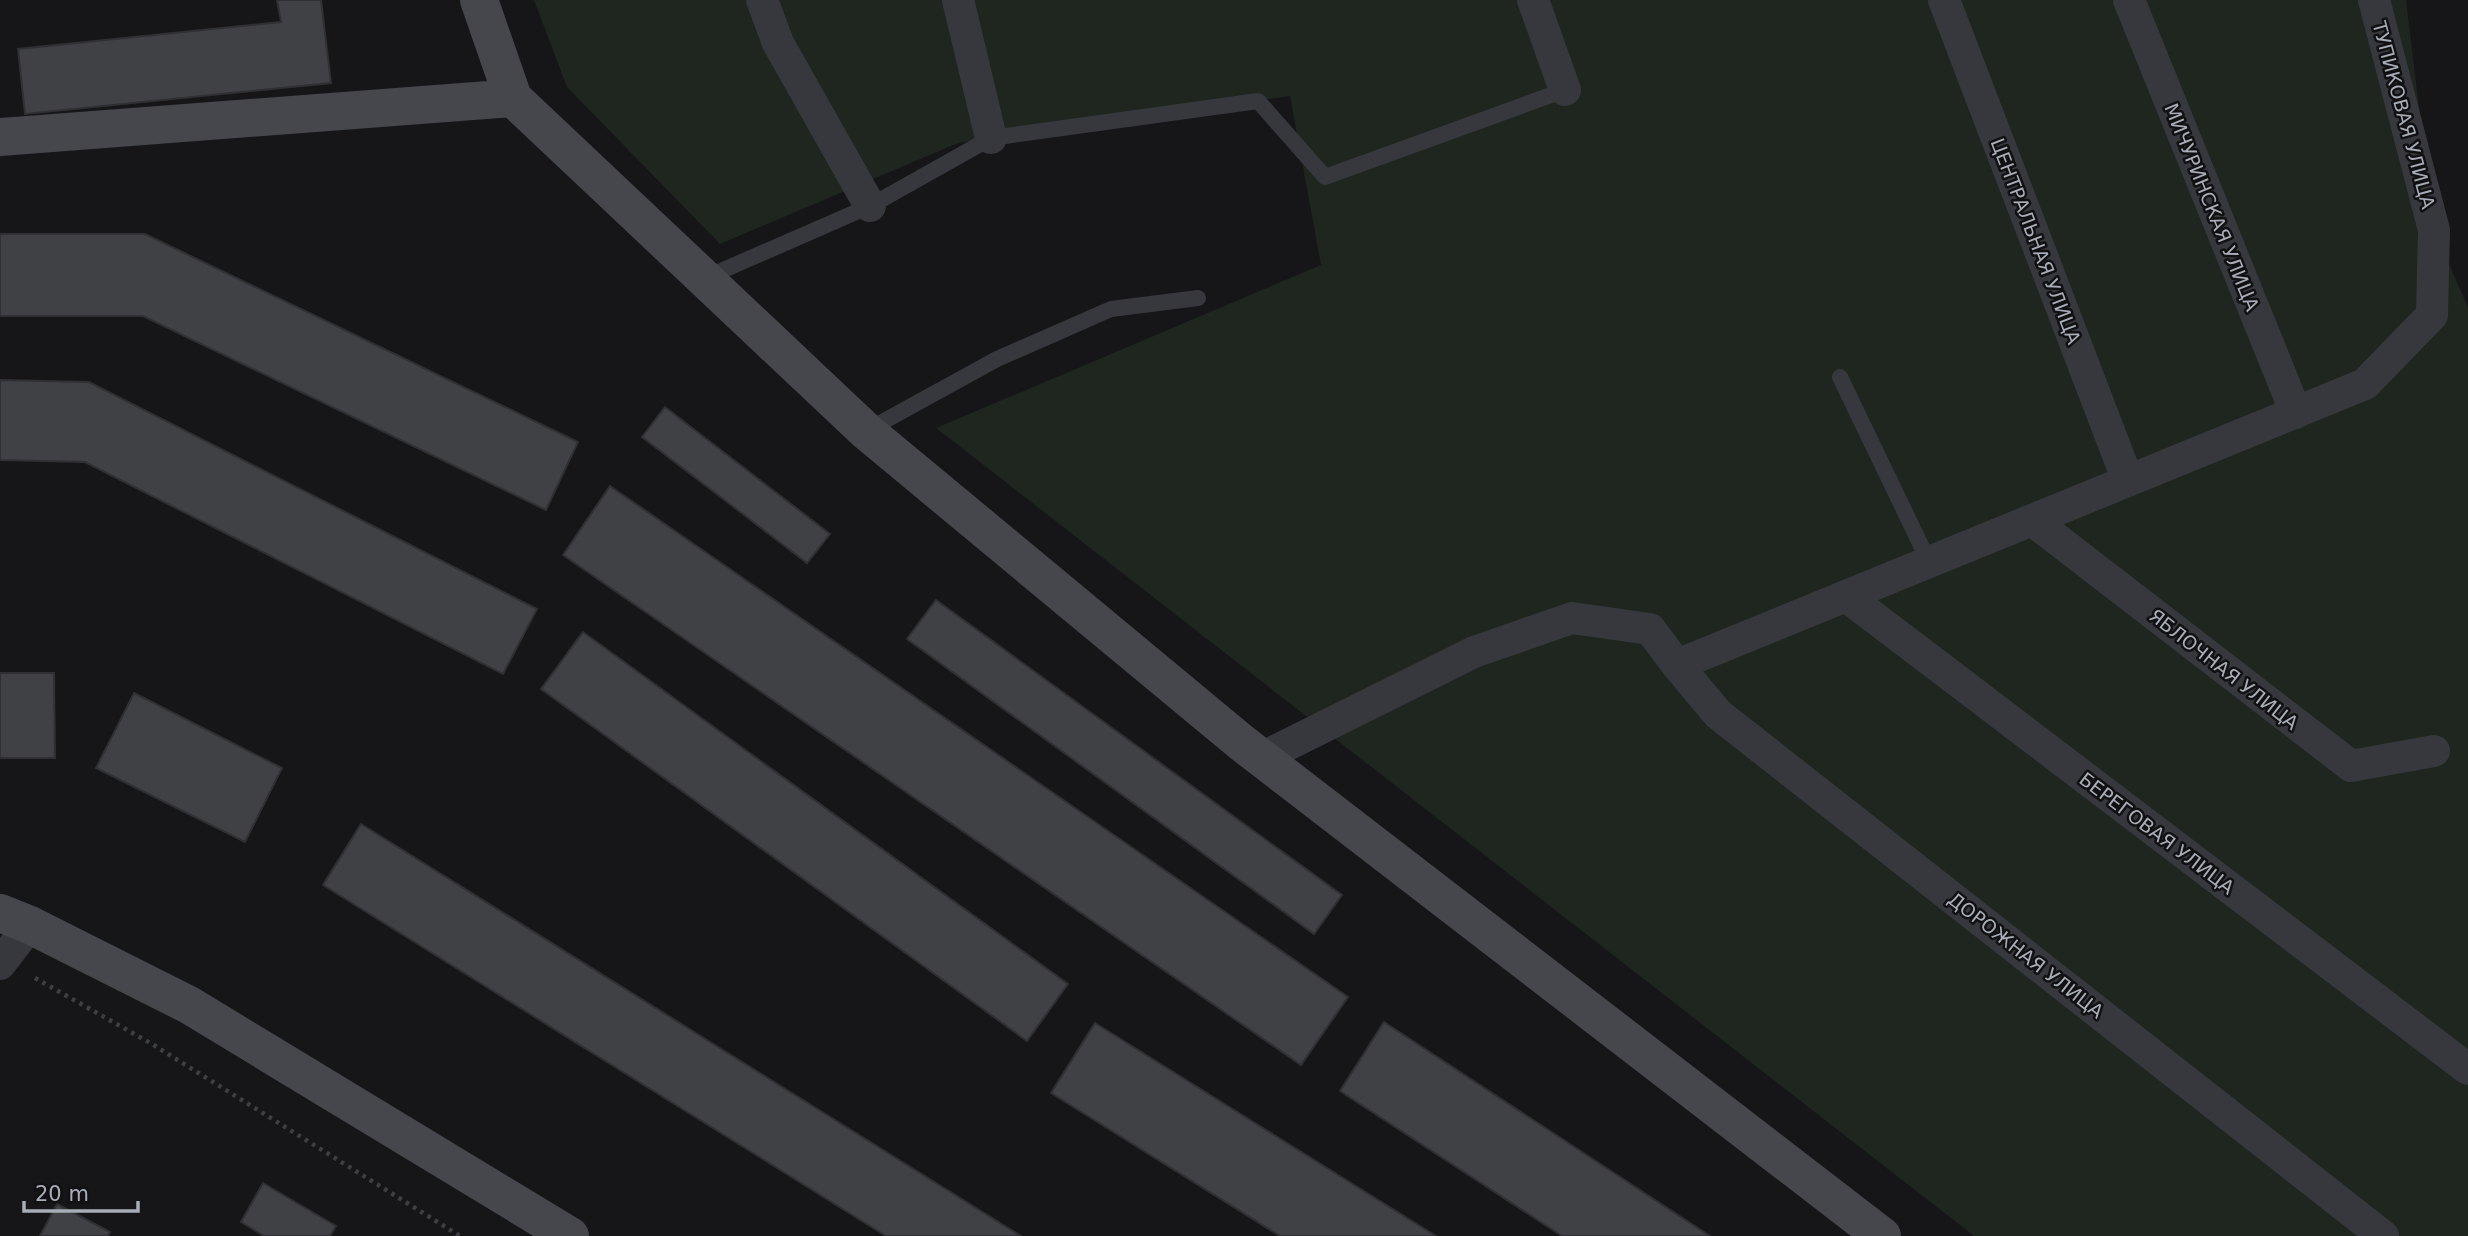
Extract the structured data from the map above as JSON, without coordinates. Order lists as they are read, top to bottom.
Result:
{
  "streets": {
    "street": [
      "ТУПИКОВАЯ УЛИЦА",
      "МИЧУРИНСКАЯ УЛИЦА",
      "ЦЕНТРАЛЬНАЯ УЛИЦА",
      "ЯБЛОЧНАЯ УЛИЦА",
      "БЕРЕГОВАЯ УЛИЦА",
      "ДОРОЖНАЯ УЛИЦА"
    ]
  },
  "crossings": [
    ["ТУПИКОВАЯ УЛИЦА", "МИЧУРИНСКАЯ УЛИЦА"],
    ["ТУПИКОВАЯ УЛИЦА", "ЦЕНТРАЛЬНАЯ УЛИЦА"],
    ["ТУПИКОВАЯ УЛИЦА", "ЯБЛОЧНАЯ УЛИЦА"],
    ["ТУПИКОВАЯ УЛИЦА", "БЕРЕГОВАЯ УЛИЦА"],
    ["ТУПИКОВАЯ УЛИЦА", "ДОРОЖНАЯ УЛИЦА"]
  ],
  "scale_bar": "20 m"
}
